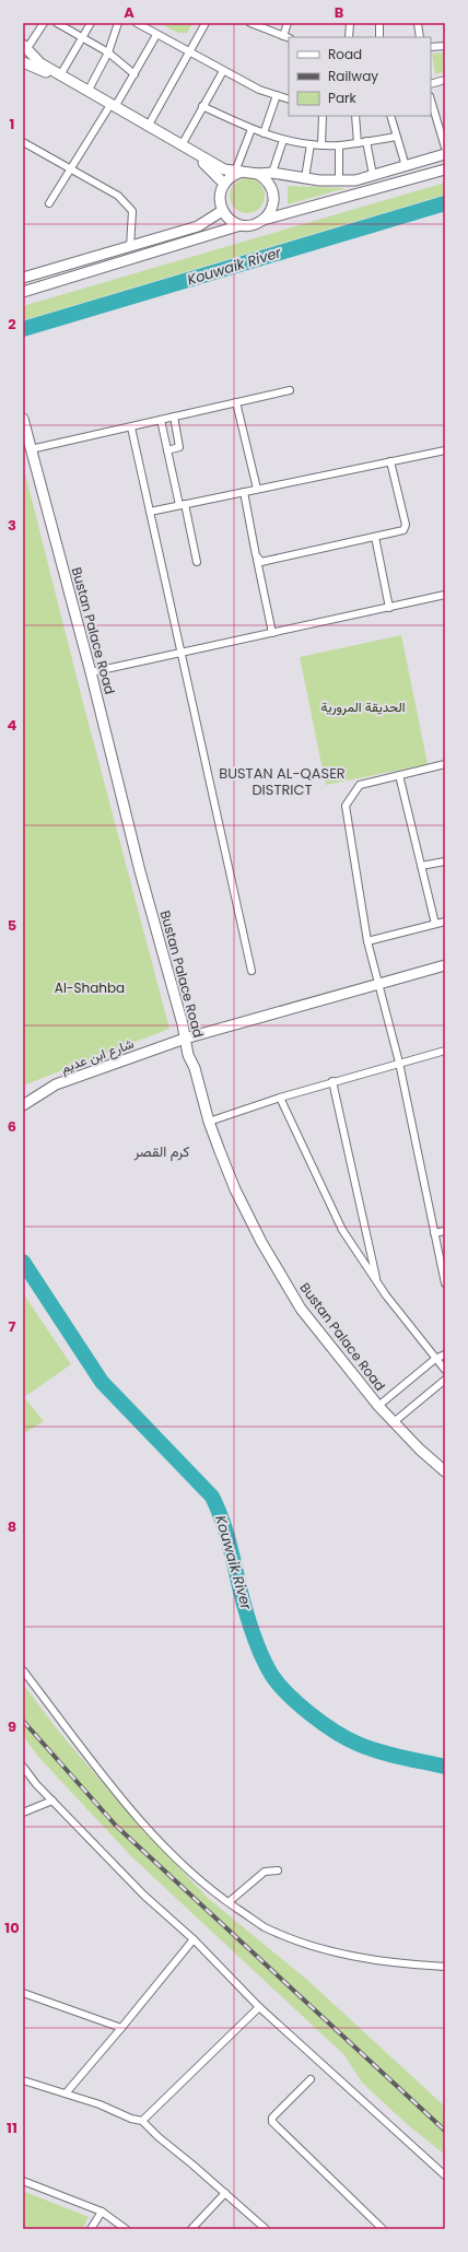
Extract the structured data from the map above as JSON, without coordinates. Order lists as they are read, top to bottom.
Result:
{
  "streets": {
    "main road": ["Bustan Palace Road", "شارع ابن عديم"]
  },
  "crossings": [
    ["Bustan Palace Road", "شارع ابن عديم"]
  ],
  "districts": ["BUSTAN AL-QASER DISTRICT", "كرم القصر"],
  "water": ["Kouwaik River"],
  "parks": ["الحديقة المرورية", "Al-Shahba"],
  "legend": ["Road", "Railway", "Park"],
  "grid": {
    "columns": ["A", "B"],
    "rows": [
      "1",
      "2",
      "3",
      "4",
      "5",
      "6",
      "7",
      "8",
      "9",
      "10",
      "11"
    ]
  }
}
